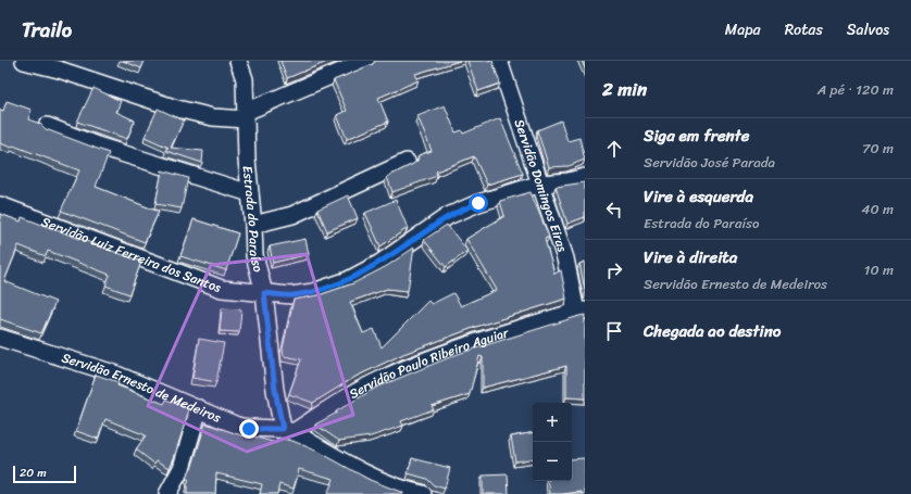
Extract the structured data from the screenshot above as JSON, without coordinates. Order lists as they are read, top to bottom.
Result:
{
  "streets": {
    "street": [
      "Servidão Domingos Eiras",
      "Estrada do Paraíso",
      "Servidão Luiz Ferreira dos Santos",
      "Servidão Paulo Ribeiro Aguiar",
      "Servidão Ernesto de Medeiros"
    ]
  },
  "crossings": [
    ["Servidão Domingos Eiras", "Servidão Luiz Ferreira dos Santos"],
    ["Servidão Domingos Eiras", "Servidão Paulo Ribeiro Aguiar"],
    ["Estrada do Paraíso", "Servidão Luiz Ferreira dos Santos"],
    ["Estrada do Paraíso", "Servidão Paulo Ribeiro Aguiar"],
    ["Estrada do Paraíso", "Servidão Ernesto de Medeiros"],
    ["Servidão Paulo Ribeiro Aguiar", "Servidão Ernesto de Medeiros"]
  ],
  "scale_bar": "20 m",
  "page": {
    "header": "Trailo",
    "nav": ["Mapa", "Rotas", "Salvos"],
    "heading": ["2 min", "A pé · 120 m"],
    "list": [
      ["Siga em frente", "Servidão José Parada", "70 m"],
      ["Vire à esquerda", "Estrada do Paraíso", "40 m"],
      ["Vire à direita", "Servidão Ernesto de Medeiros", "10 m"],
      "Chegada ao destino"
    ],
    "map_buttons": ["+", "−"],
    "scale": "20 m"
  }
}
